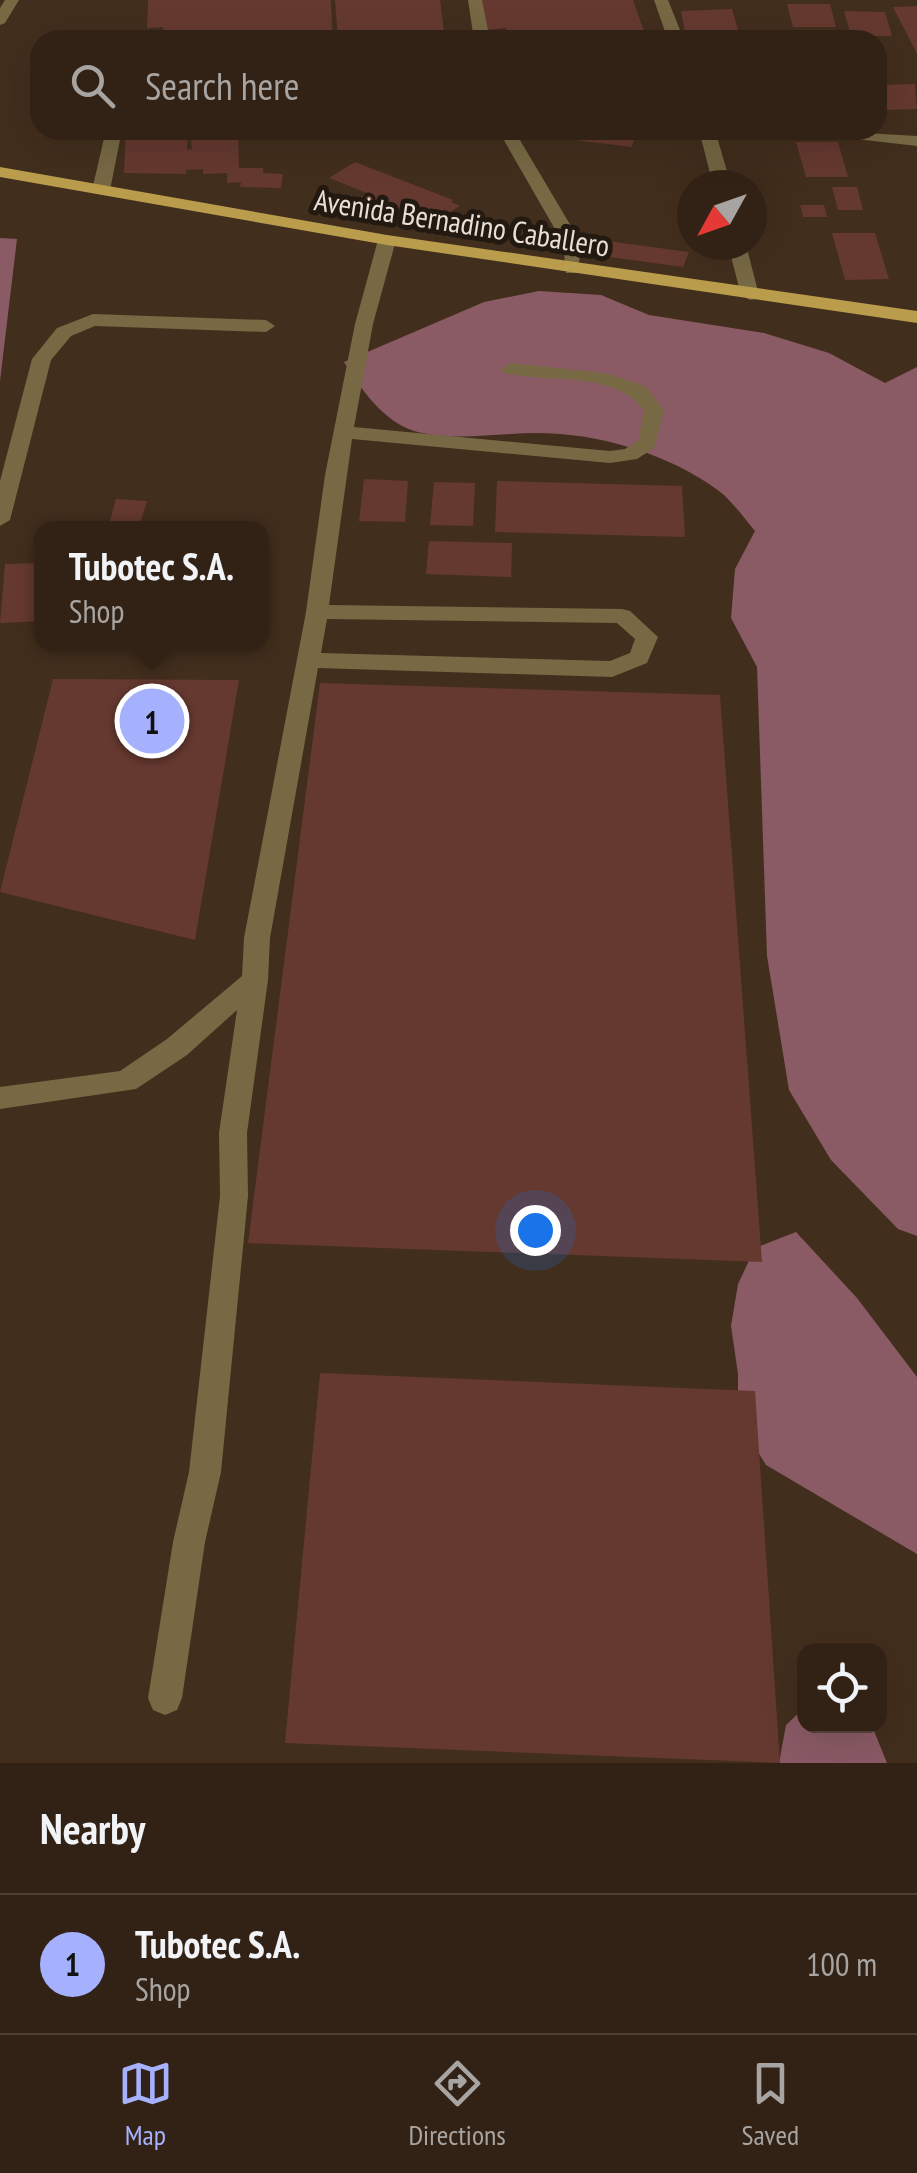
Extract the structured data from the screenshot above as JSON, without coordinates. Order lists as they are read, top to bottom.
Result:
{
  "streets": {
    "main road": ["Avenida Bernadino Caballero"]
  },
  "north": "bottom left",
  "page": {
    "search": "Search here",
    "popup": ["Tubotec S.A.", "Shop"],
    "pins": "1",
    "heading": "Nearby",
    "list": [
      {
        "mark": "1",
        "name": "Tubotec S.A.",
        "note": "Shop",
        "value": "100 m"
      }
    ],
    "nav": ["Map", "Directions", "Saved"]
  }
}
